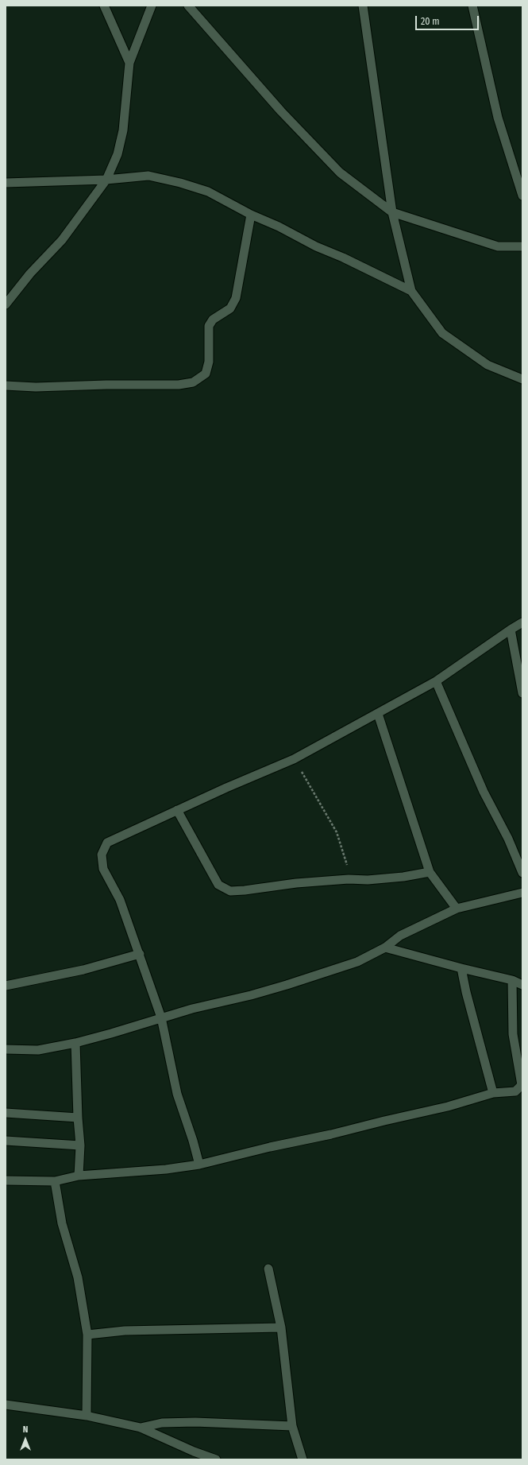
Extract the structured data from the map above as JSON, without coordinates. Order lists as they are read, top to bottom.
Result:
{
  "scale_bar": "20 m",
  "north": "top"
}
